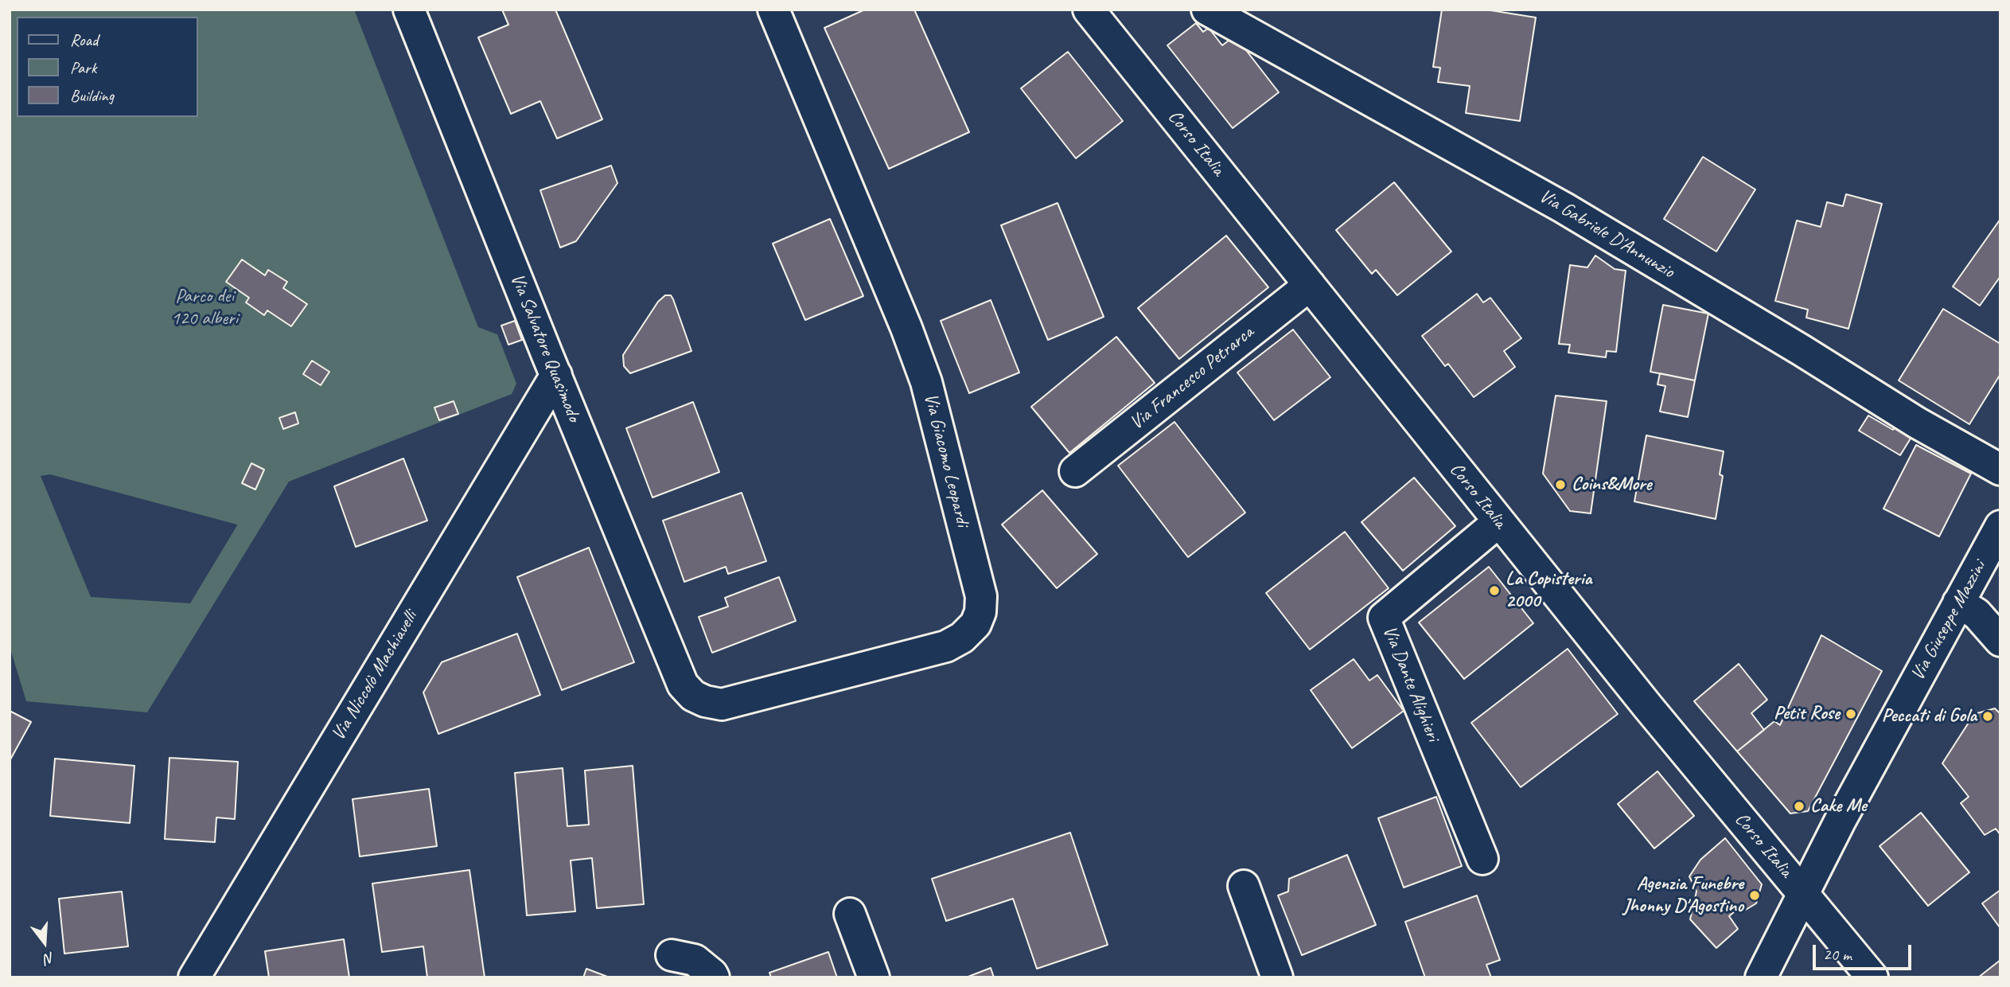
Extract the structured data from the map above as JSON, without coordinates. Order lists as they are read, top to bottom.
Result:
{
  "streets": {
    "street": [
      "Corso Italia",
      "Via Gabriele D'Annunzio",
      "Via Salvatore Quasimodo",
      "Via Francesco Petrarca",
      "Via Giacomo Leopardi",
      "Via Giuseppe Mazzini",
      "Via Niccolò Machiavelli",
      "Via Dante Alighieri"
    ]
  },
  "crossings": [
    ["Corso Italia", "Via Francesco Petrarca"],
    ["Corso Italia", "Via Giuseppe Mazzini"],
    ["Corso Italia", "Via Dante Alighieri"],
    ["Via Salvatore Quasimodo", "Via Giacomo Leopardi"],
    ["Via Salvatore Quasimodo", "Via Niccolò Machiavelli"]
  ],
  "parks": ["Parco dei 120 alberi"],
  "places": [
    "Coins&More",
    "La Copisteria 2000",
    "Petit Rose",
    "Peccati di Gola",
    "Cake Me",
    "Agenzia Funebre Jhonny D'Agostino"
  ],
  "legend": ["Road", "Park", "Building"],
  "scale_bar": "20 m",
  "north": "bottom"
}
